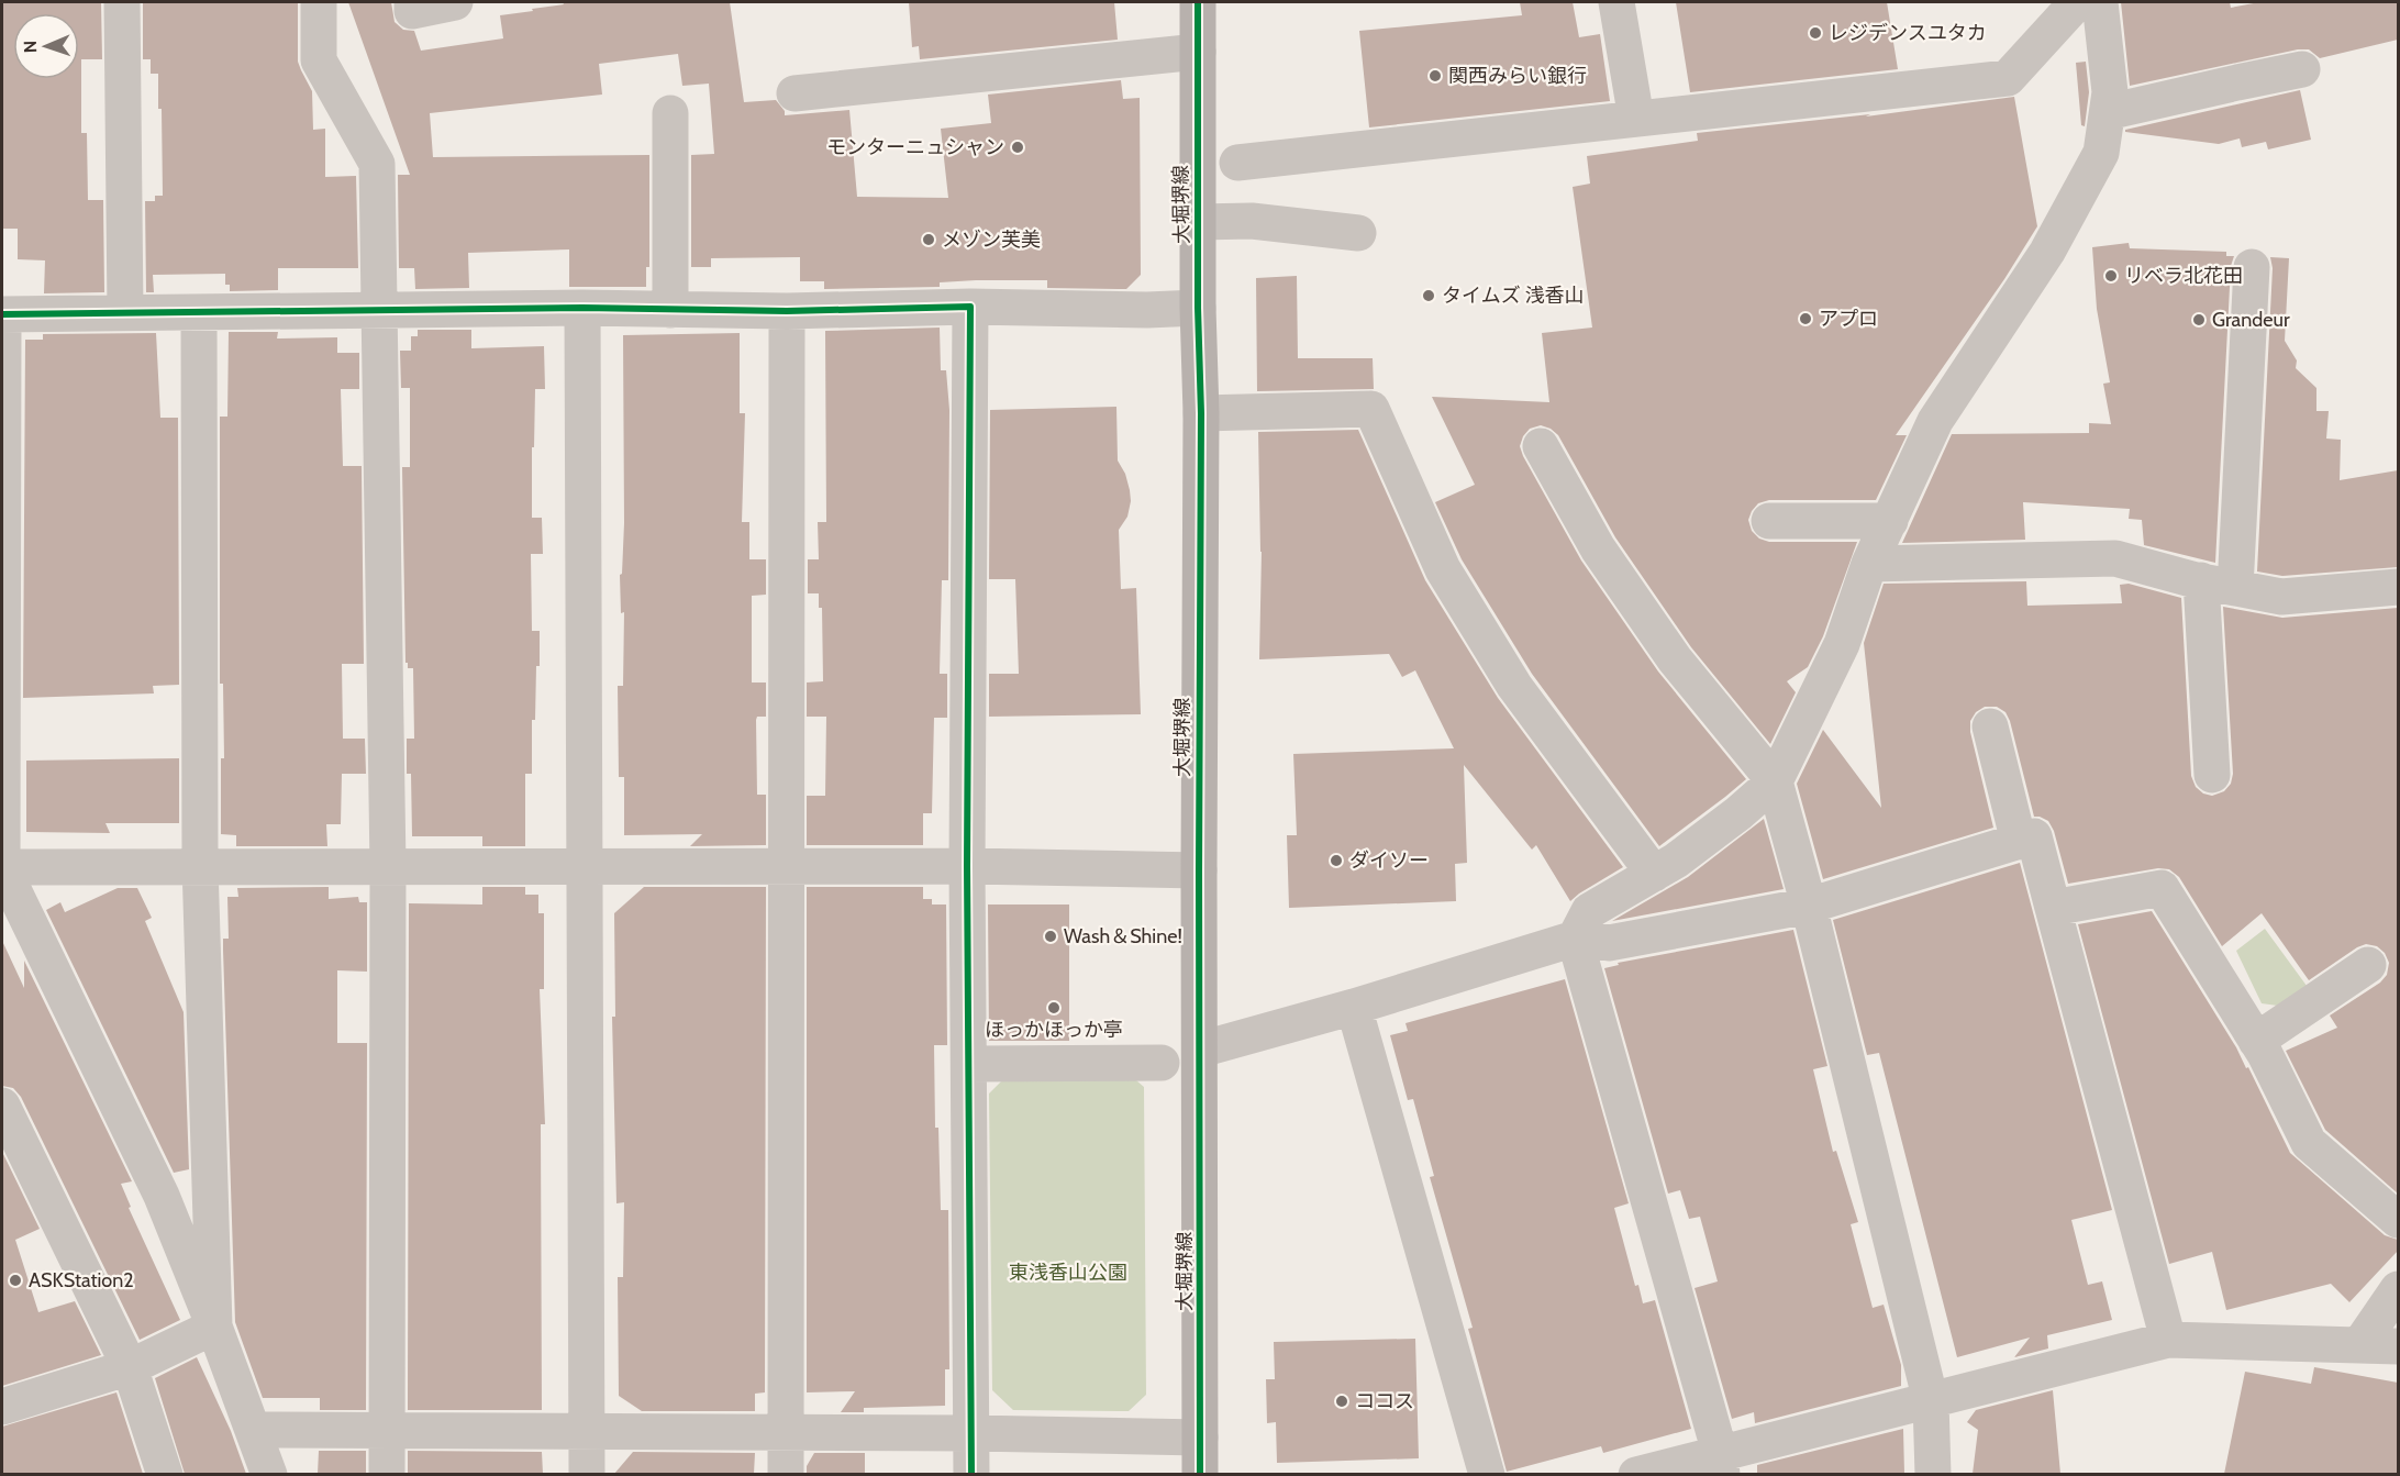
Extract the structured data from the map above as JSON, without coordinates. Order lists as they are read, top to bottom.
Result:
{
  "streets": {
    "main road": ["大堀堺線"]
  },
  "parks": ["東浅香山公園"],
  "places": [
    "レジデンスユタカ",
    "関西みらい銀行",
    "モンターニュシャン",
    "メゾン芙美",
    "リベラ北花田",
    "タイムズ 浅香山",
    "アプロ",
    "Grandeur",
    "ダイソー",
    "Wash＆Shine!",
    "ほっかほっか亭",
    "ASKStation2",
    "ココス"
  ],
  "north": "left"
}
